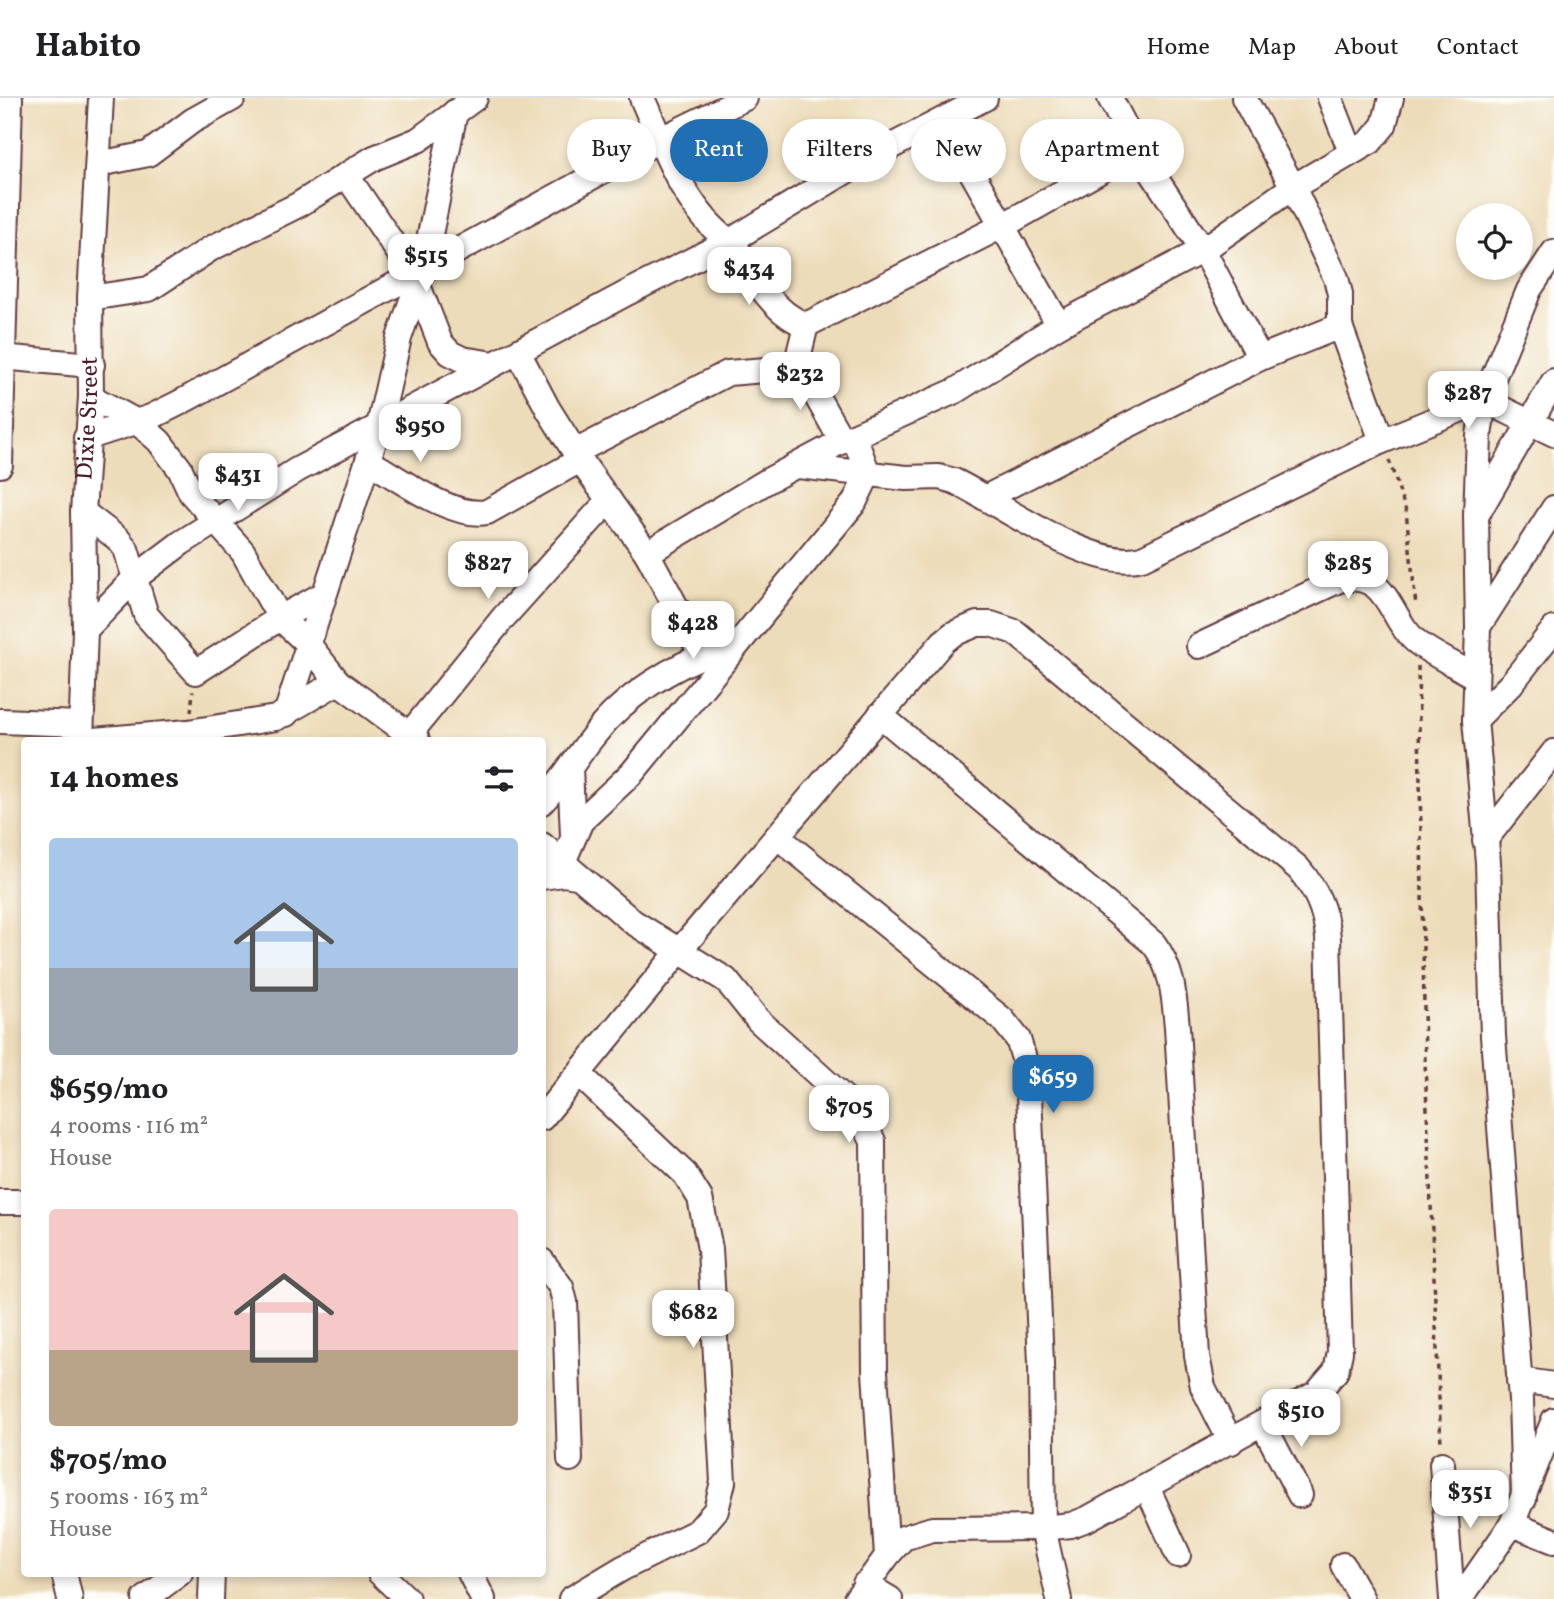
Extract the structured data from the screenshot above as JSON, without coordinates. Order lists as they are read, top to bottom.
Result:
{
  "streets": {
    "street": ["Dixie Street"]
  },
  "page": {
    "header": "Habito",
    "nav": [
      "Home",
      "Map",
      "About",
      "Contact"
    ],
    "chip": [
      "Buy",
      "Rent",
      "Filters",
      "New",
      "Apartment"
    ],
    "price": [
      "$515",
      "$434",
      "$232",
      "$287",
      "$950",
      "$431",
      "$827",
      "$285",
      "$428",
      "$659",
      "$705",
      "$682",
      "$510",
      "$351"
    ],
    "heading": "14 homes",
    "list": [
      {
        "name": "$659/mo",
        "note": "4 rooms · 116 m² · House"
      },
      {
        "name": "$705/mo",
        "note": "5 rooms · 163 m² · House"
      }
    ]
  }
}
